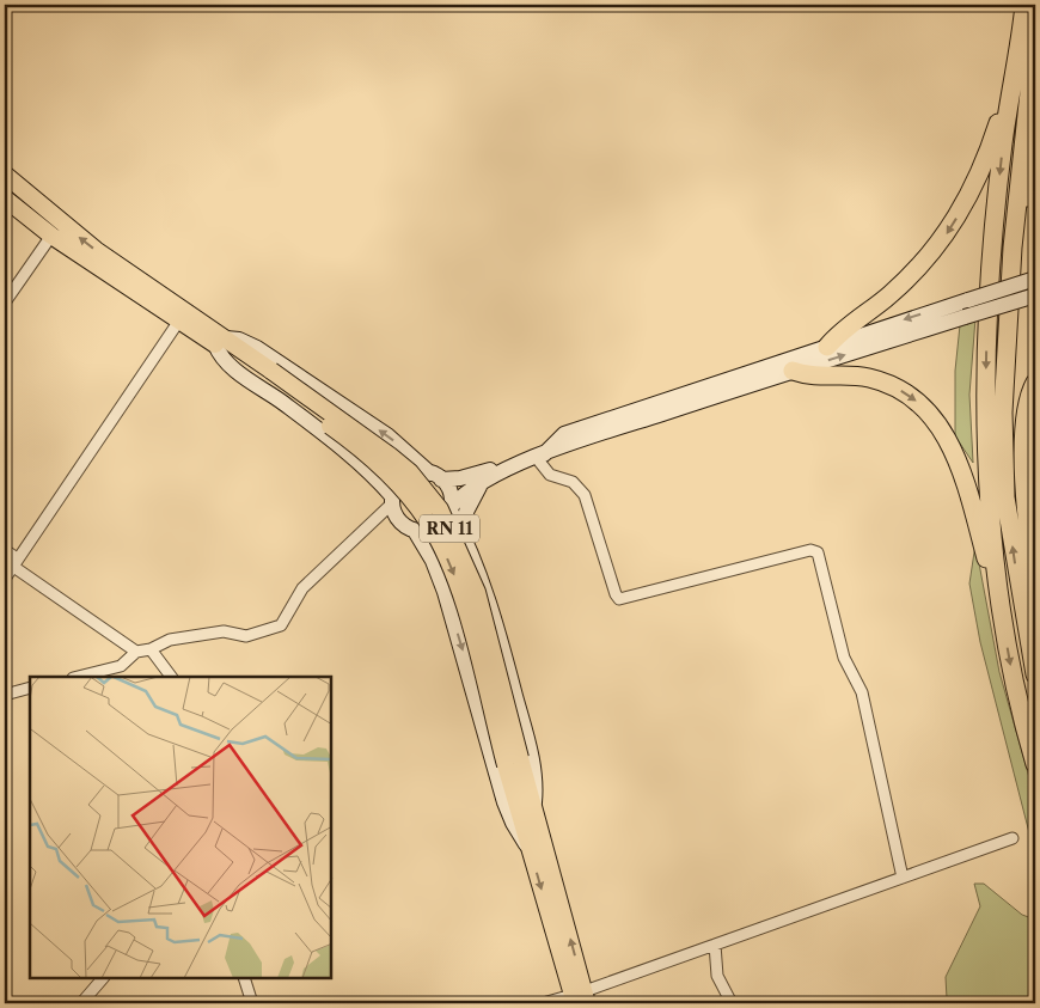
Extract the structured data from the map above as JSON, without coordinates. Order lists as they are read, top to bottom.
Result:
{
  "streets": {
    "highway": ["RN 11"]
  }
}
